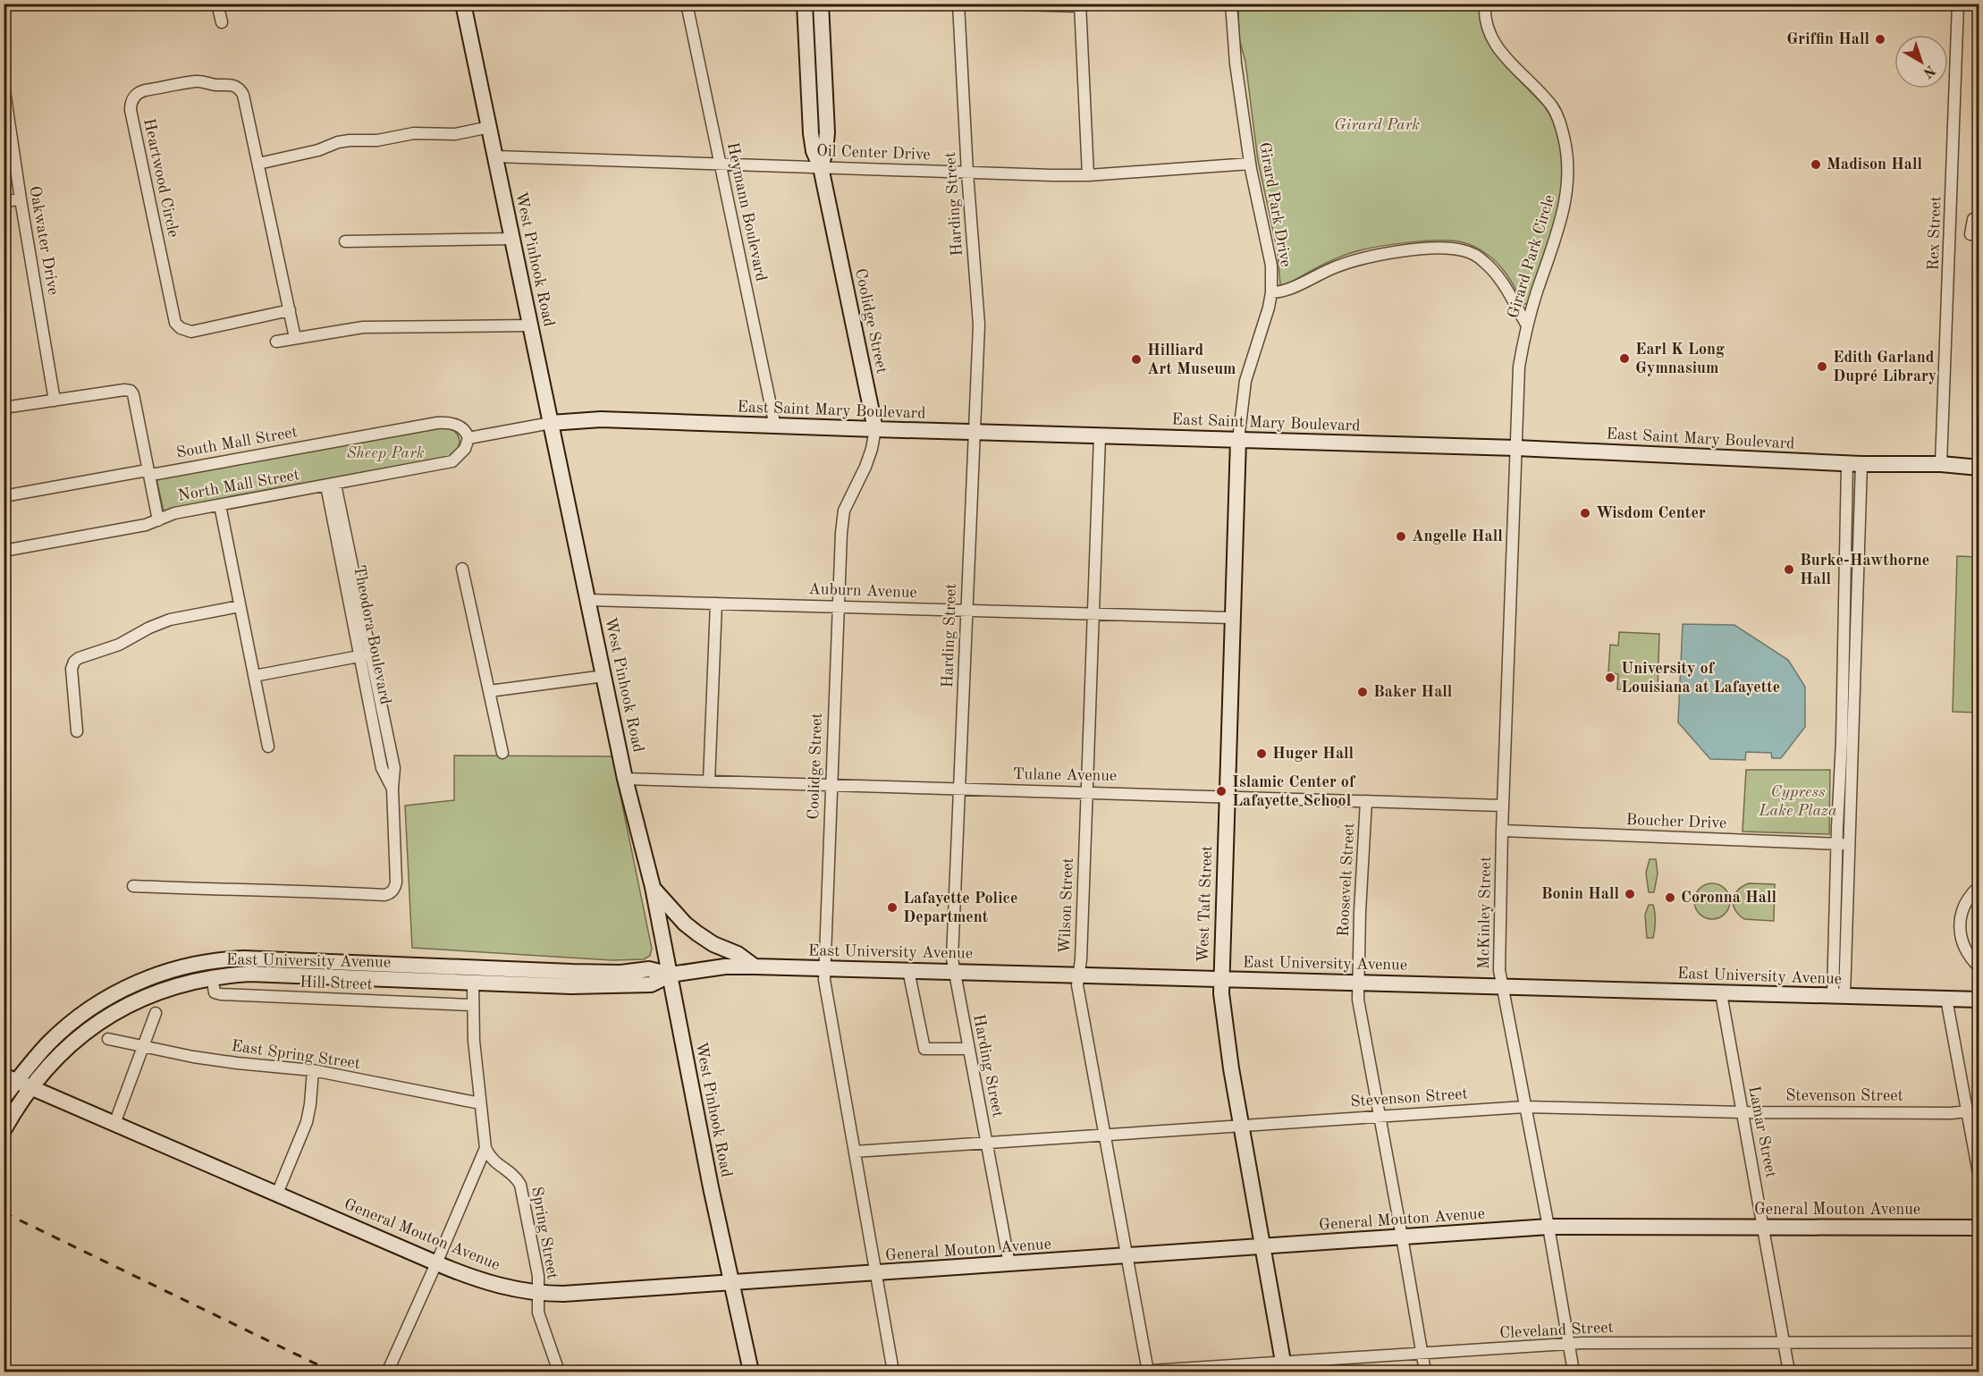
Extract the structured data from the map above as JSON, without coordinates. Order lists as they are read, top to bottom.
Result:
{
  "streets": {
    "street": [
      "Oil Center Drive",
      "Heartwood Circle",
      "Harding Street",
      "Girard Park Drive",
      "Heymann Boulevard",
      "Rex Street",
      "Oakwater Drive",
      "Girard Park Circle",
      "West Pinhook Road",
      "Coolidge Street",
      "East Saint Mary Boulevard",
      "South Mall Street",
      "North Mall Street",
      "Auburn Avenue",
      "Theodora Boulevard",
      "Tulane Avenue",
      "Boucher Drive",
      "Roosevelt Street",
      "West Taft Street",
      "Wilson Street",
      "McKinley Street",
      "East University Avenue",
      "Hill Street",
      "East Spring Street",
      "Stevenson Street",
      "Lamar Street",
      "General Mouton Avenue",
      "Spring Street",
      "Cleveland Street"
    ]
  },
  "crossings": [
    ["Oil Center Drive", "Harding Street"],
    ["Oil Center Drive", "Girard Park Drive"],
    ["Oil Center Drive", "Heymann Boulevard"],
    ["Oil Center Drive", "West Pinhook Road"],
    ["Oil Center Drive", "Coolidge Street"],
    ["Harding Street", "East Saint Mary Boulevard"],
    ["Harding Street", "Auburn Avenue"],
    ["Harding Street", "Tulane Avenue"],
    ["Harding Street", "East University Avenue"],
    ["Harding Street", "Stevenson Street"],
    ["Harding Street", "General Mouton Avenue"],
    ["Girard Park Drive", "East Saint Mary Boulevard"],
    ["Girard Park Drive", "West Taft Street"],
    ["Heymann Boulevard", "East Saint Mary Boulevard"],
    ["Rex Street", "East Saint Mary Boulevard"],
    ["Girard Park Circle", "East Saint Mary Boulevard"],
    ["Girard Park Circle", "McKinley Street"],
    ["West Pinhook Road", "East Saint Mary Boulevard"],
    ["West Pinhook Road", "Auburn Avenue"],
    ["West Pinhook Road", "Tulane Avenue"],
    ["West Pinhook Road", "East University Avenue"],
    ["West Pinhook Road", "General Mouton Avenue"],
    ["Coolidge Street", "East Saint Mary Boulevard"],
    ["Coolidge Street", "Auburn Avenue"],
    ["Coolidge Street", "Tulane Avenue"],
    ["Coolidge Street", "East University Avenue"],
    ["Coolidge Street", "Stevenson Street"],
    ["Coolidge Street", "General Mouton Avenue"],
    ["East Saint Mary Boulevard", "West Taft Street"],
    ["East Saint Mary Boulevard", "Wilson Street"],
    ["East Saint Mary Boulevard", "McKinley Street"],
    ["South Mall Street", "North Mall Street"],
    ["North Mall Street", "Theodora Boulevard"],
    ["Auburn Avenue", "West Taft Street"],
    ["Auburn Avenue", "Wilson Street"],
    ["Tulane Avenue", "Roosevelt Street"],
    ["Tulane Avenue", "West Taft Street"],
    ["Tulane Avenue", "Wilson Street"],
    ["Tulane Avenue", "McKinley Street"],
    ["Boucher Drive", "McKinley Street"],
    ["Roosevelt Street", "East University Avenue"],
    ["Roosevelt Street", "Stevenson Street"],
    ["Roosevelt Street", "General Mouton Avenue"],
    ["Roosevelt Street", "Cleveland Street"],
    ["West Taft Street", "East University Avenue"],
    ["West Taft Street", "Stevenson Street"],
    ["West Taft Street", "General Mouton Avenue"],
    ["West Taft Street", "Cleveland Street"],
    ["Wilson Street", "East University Avenue"],
    ["Wilson Street", "Stevenson Street"],
    ["Wilson Street", "General Mouton Avenue"],
    ["Wilson Street", "Cleveland Street"],
    ["McKinley Street", "East University Avenue"],
    ["McKinley Street", "Stevenson Street"],
    ["McKinley Street", "General Mouton Avenue"],
    ["McKinley Street", "Cleveland Street"],
    ["East University Avenue", "Hill Street"],
    ["East University Avenue", "Lamar Street"],
    ["East University Avenue", "General Mouton Avenue"],
    ["Stevenson Street", "Lamar Street"],
    ["Lamar Street", "General Mouton Avenue"],
    ["Lamar Street", "Cleveland Street"],
    ["General Mouton Avenue", "Spring Street"]
  ],
  "parks": ["Girard Park", "Sheep Park", "Cypress Lake Plaza"],
  "places": [
    "Griffin Hall",
    "Madison Hall",
    "Earl K Long Gymnasium",
    "Hilliard Art Museum",
    "Edith Garland Dupré Library",
    "Wisdom Center",
    "Angelle Hall",
    "Burke-Hawthorne Hall",
    "University of Louisiana at Lafayette",
    "Baker Hall",
    "Huger Hall",
    "Islamic Center of Lafayette School",
    "Bonin Hall",
    "Coronna Hall",
    "Lafayette Police Department"
  ],
  "north": "bottom right"
}
